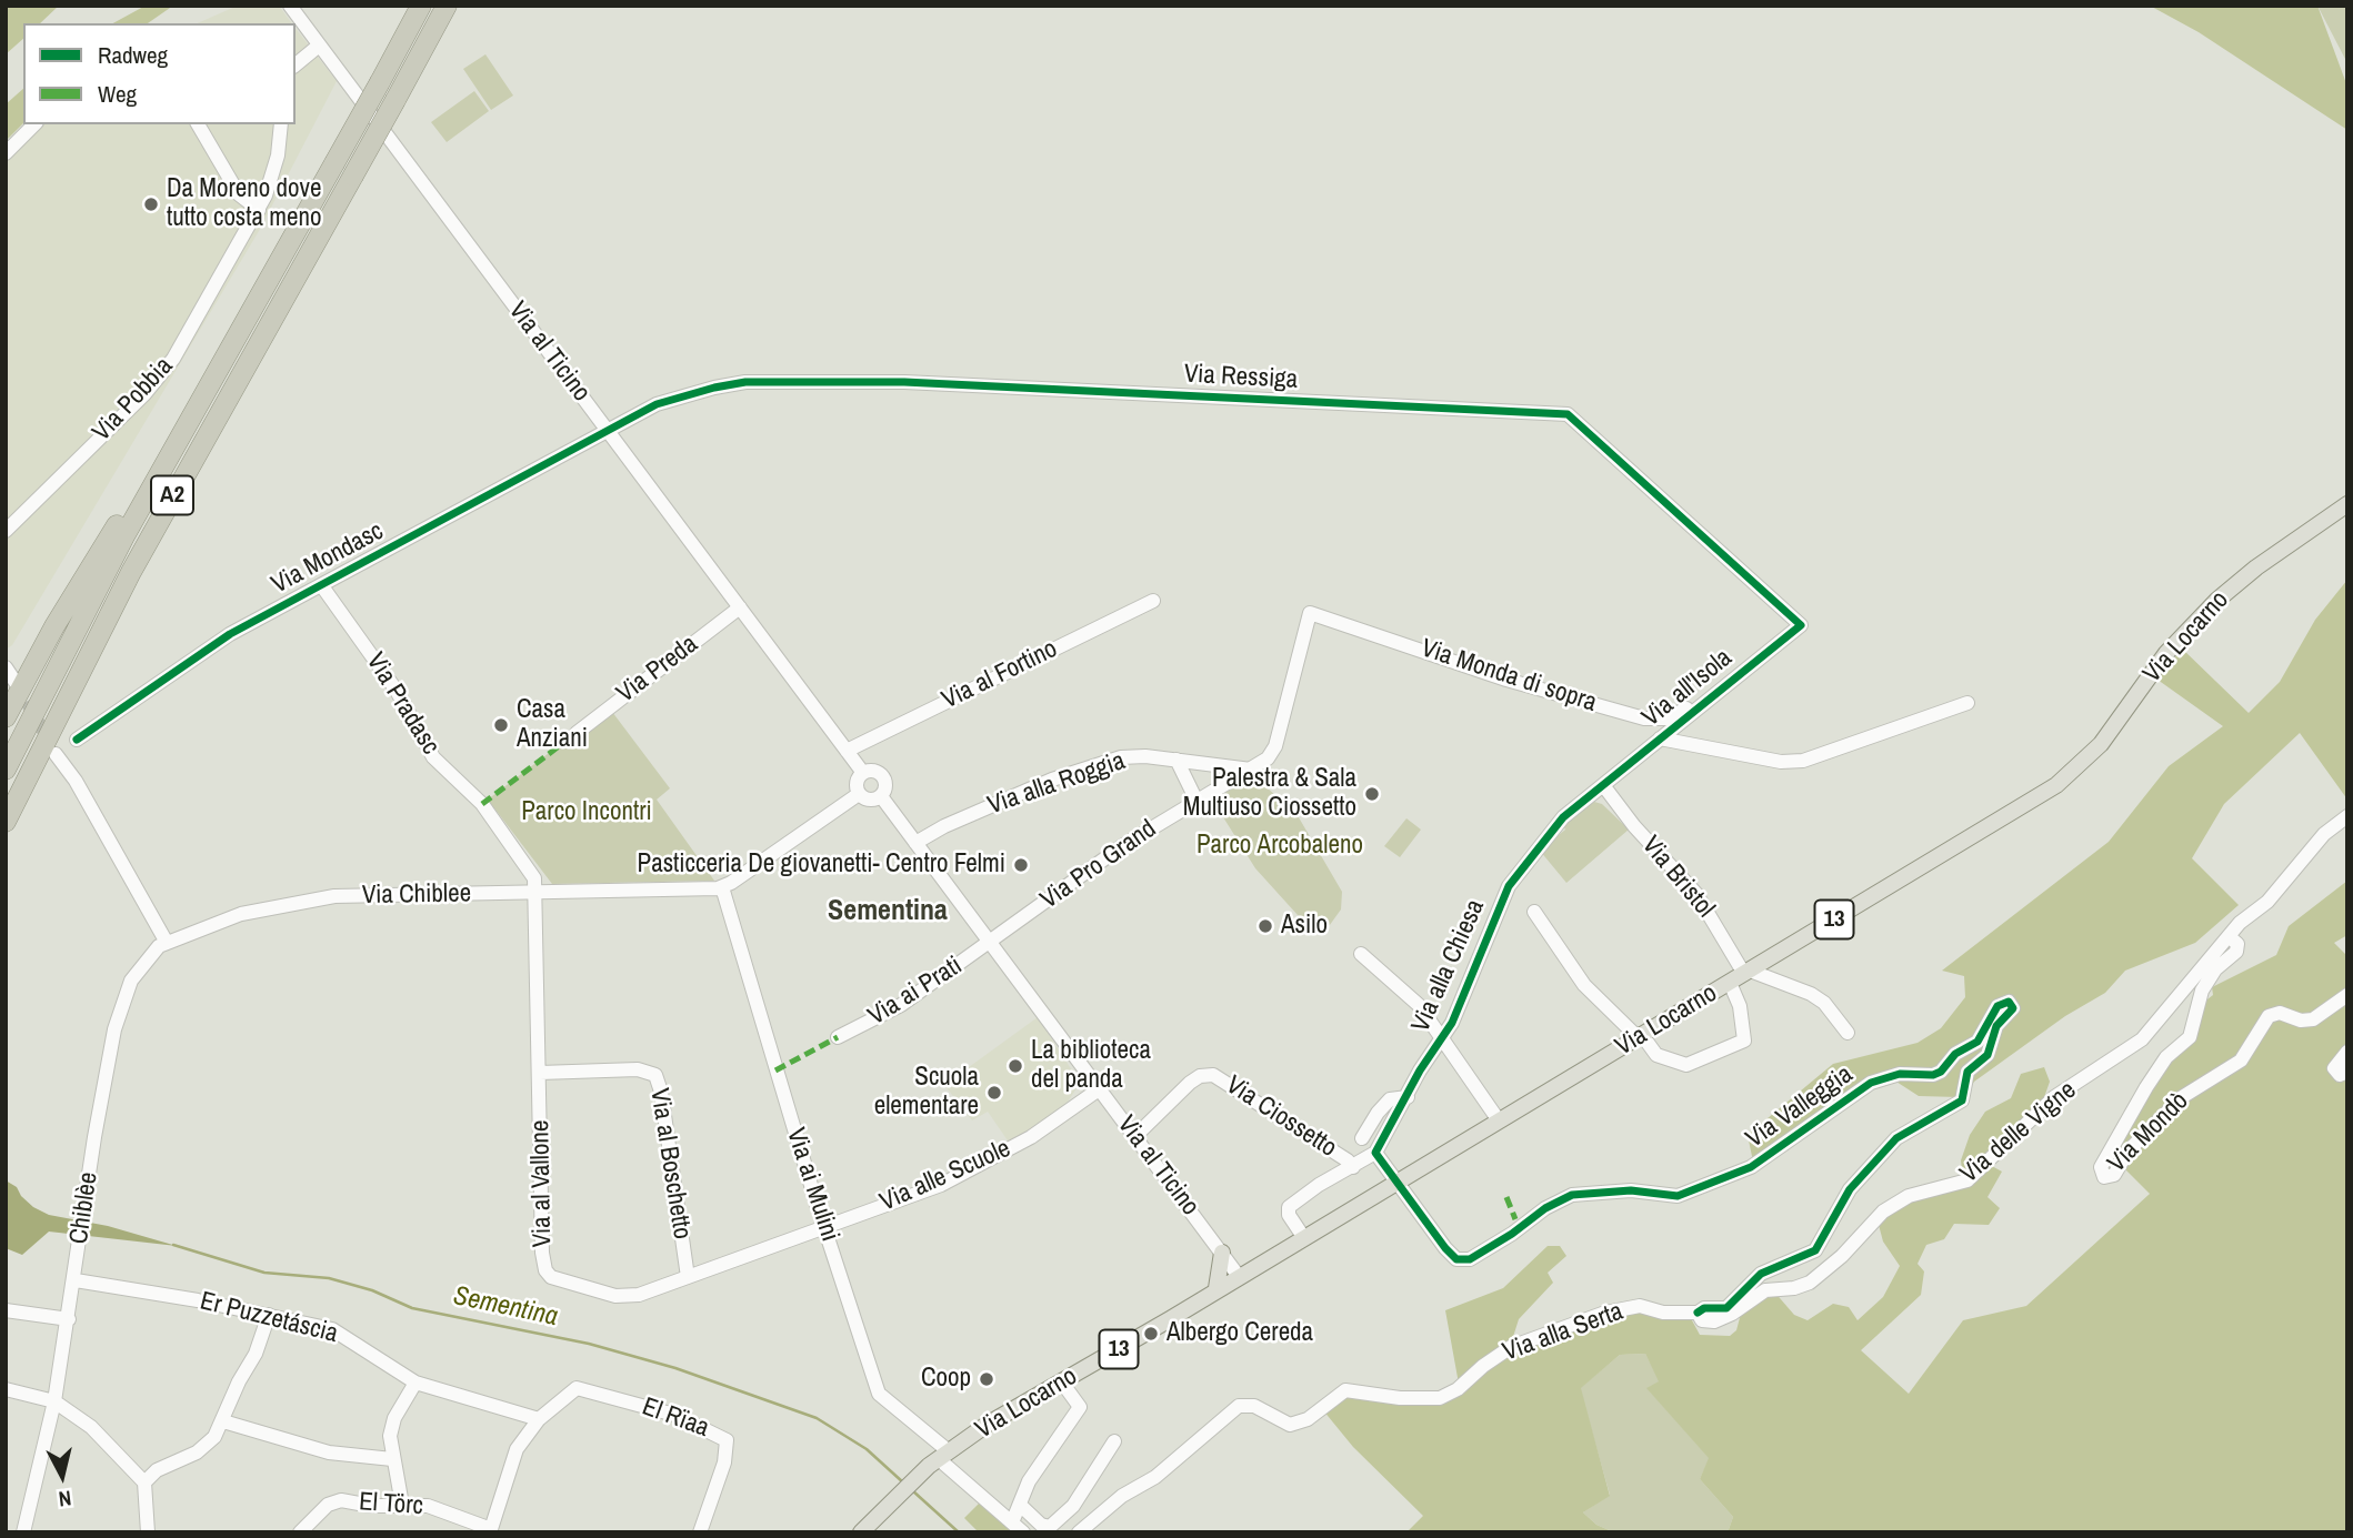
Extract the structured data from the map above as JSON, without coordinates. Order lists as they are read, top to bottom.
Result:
{
  "streets": {
    "highway": ["A2"],
    "main road": ["Via Locarno", "13"],
    "street": [
      "Via al Ticino",
      "Via Ressiga",
      "Via Pobbia",
      "Via Mondasc",
      "Via Preda",
      "Via al Fortino",
      "Via Monda di sopra",
      "Via all'Isola",
      "Via Pradasc",
      "Via alla Roggia",
      "Via Pro Grand",
      "Via Bristol",
      "Via Chiblee",
      "Via alla Chiesa",
      "Via ai Prati",
      "Via Valleggia",
      "Via Ciossetto",
      "Via delle Vigne",
      "Via Mondò",
      "Via al Boschetto",
      "Via alle Scuole",
      "Via al Vallone",
      "Via ai Mulini",
      "Chiblèe",
      "Er Puzzetáscia",
      "Via alla Serta",
      "El Rïaa",
      "El Törc"
    ]
  },
  "crossings": [
    ["Via al Ticino", "Via Ressiga"],
    ["Via al Ticino", "Via Mondasc"],
    ["Via al Ticino", "Via Locarno"],
    ["Via al Ticino", "Via Preda"],
    ["Via al Ticino", "Via al Fortino"],
    ["Via al Ticino", "Via alla Roggia"],
    ["Via al Ticino", "Via Pro Grand"],
    ["Via al Ticino", "Via ai Prati"],
    ["Via al Ticino", "Via Ciossetto"],
    ["Via al Ticino", "Via alle Scuole"],
    ["Via Ressiga", "Via Mondasc"],
    ["Via Ressiga", "Via all'Isola"],
    ["Via Mondasc", "Via Pradasc"],
    ["Via Locarno", "Via Bristol"],
    ["Via Locarno", "13"],
    ["Via Locarno", "Via Valleggia"],
    ["Via Locarno", "Via ai Mulini"],
    ["Via Monda di sopra", "Via all'Isola"],
    ["Via Monda di sopra", "Via Pro Grand"],
    ["Via all'Isola", "Via Bristol"],
    ["Via all'Isola", "Via alla Chiesa"],
    ["Via Pradasc", "Via Chiblee"],
    ["Via Pradasc", "Via al Vallone"],
    ["Via alla Roggia", "Via Pro Grand"],
    ["Via Pro Grand", "Via ai Prati"],
    ["Via Bristol", "Via alla Chiesa"],
    ["Via Chiblee", "Via al Vallone"],
    ["Via Chiblee", "Via ai Mulini"],
    ["Via Chiblee", "Chiblèe"],
    ["13", "Via ai Mulini"],
    ["Via Valleggia", "Via alla Serta"],
    ["Via delle Vigne", "Via Mondò"],
    ["Via delle Vigne", "Via alla Serta"],
    ["Via al Boschetto", "Via al Vallone"],
    ["Via alle Scuole", "Via al Vallone"],
    ["Via alle Scuole", "Via ai Mulini"],
    ["Via al Vallone", "Via ai Mulini"],
    ["Chiblèe", "Er Puzzetáscia"],
    ["Er Puzzetáscia", "El Rïaa"]
  ],
  "districts": ["Sementina"],
  "water": ["Sementina"],
  "parks": ["Parco Incontri", "Parco Arcobaleno"],
  "places": [
    "Da Moreno dove tutto costa meno",
    "Casa Anziani",
    "Palestra & Sala Multiuso Ciossetto",
    "Pasticceria De giovanetti- Centro Felmi",
    "Asilo",
    "La biblioteca del panda",
    "Scuola elementare",
    "Albergo Cereda",
    "Coop"
  ],
  "legend": ["Radweg", "Weg"],
  "north": "bottom"
}
